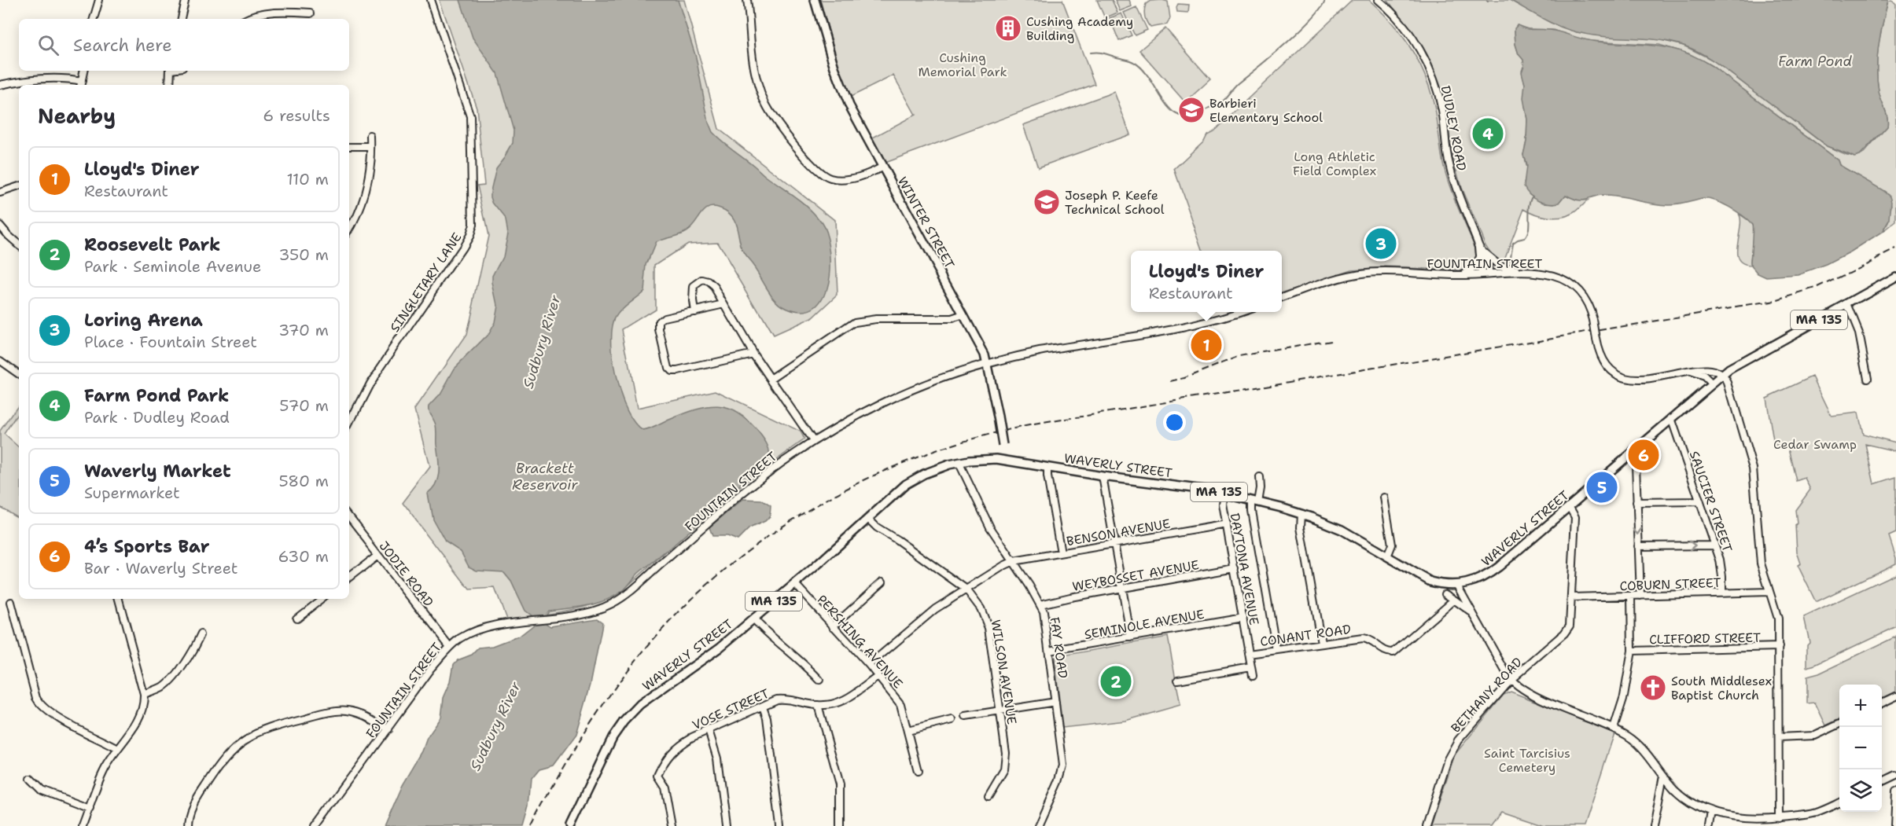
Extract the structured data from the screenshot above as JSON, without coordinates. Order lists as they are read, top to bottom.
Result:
{
  "streets": {
    "main road": ["WINTER STREET", "MA 135", "WAVERLY STREET"],
    "street": [
      "DUDLEY ROAD",
      "FOUNTAIN STREET",
      "SINGLETARY LANE",
      "SAUCIER STREET",
      "BENSON AVENUE",
      "DAYTONA AVENUE",
      "JODIE ROAD",
      "WEYBOSSET AVENUE",
      "COBURN STREET",
      "SEMINOLE AVENUE",
      "CONANT ROAD",
      "CLIFFORD STREET",
      "PERSHING AVENUE",
      "FAY ROAD",
      "WILSON AVENUE",
      "BETHANY ROAD",
      "VOSE STREET"
    ]
  },
  "crossings": [
    ["DUDLEY ROAD", "FOUNTAIN STREET"],
    ["WINTER STREET", "FOUNTAIN STREET"],
    ["WINTER STREET", "WAVERLY STREET"],
    ["FOUNTAIN STREET", "WAVERLY STREET"],
    ["FOUNTAIN STREET", "JODIE ROAD"],
    ["WAVERLY STREET", "SAUCIER STREET"],
    ["WAVERLY STREET", "DAYTONA AVENUE"],
    ["WAVERLY STREET", "PERSHING AVENUE"],
    ["WAVERLY STREET", "FAY ROAD"],
    ["WAVERLY STREET", "WILSON AVENUE"],
    ["WAVERLY STREET", "BETHANY ROAD"],
    ["SAUCIER STREET", "COBURN STREET"],
    ["BENSON AVENUE", "DAYTONA AVENUE"],
    ["BENSON AVENUE", "FAY ROAD"],
    ["DAYTONA AVENUE", "WEYBOSSET AVENUE"],
    ["DAYTONA AVENUE", "SEMINOLE AVENUE"],
    ["DAYTONA AVENUE", "CONANT ROAD"],
    ["WEYBOSSET AVENUE", "FAY ROAD"],
    ["COBURN STREET", "BETHANY ROAD"],
    ["SEMINOLE AVENUE", "FAY ROAD"],
    ["PERSHING AVENUE", "VOSE STREET"]
  ],
  "water": ["Farm Pond", "Sudbury River", "Brackett Reservoir"],
  "parks": [
    "Cushing Memorial Park",
    "Long Athletic Field Complex",
    "Cedar Swamp",
    "Saint Tarcisius Cemetery"
  ],
  "places": {
    "building": ["Cushing Academy Building"],
    "school or university": ["Barbieri Elementary School", "Joseph P. Keefe Technical School"],
    "church": ["South Middlesex Baptist Church"]
  },
  "page": {
    "search": "Search here",
    "heading": ["Nearby", "6 results"],
    "pins": [
      "4",
      "3",
      "1",
      "6",
      "5",
      "2"
    ],
    "list": [
      {
        "mark": "1",
        "name": "Lloyd's Diner",
        "note": "Restaurant",
        "value": "110 m"
      },
      {
        "mark": "2",
        "name": "Roosevelt Park",
        "note": "Park · Seminole Avenue",
        "value": "350 m"
      },
      {
        "mark": "3",
        "name": "Loring Arena",
        "note": "Place · Fountain Street",
        "value": "370 m"
      },
      {
        "mark": "4",
        "name": "Farm Pond Park",
        "note": "Park · Dudley Road",
        "value": "570 m"
      },
      {
        "mark": "5",
        "name": "Waverly Market",
        "note": "Supermarket",
        "value": "580 m"
      },
      {
        "mark": "6",
        "name": "4’s Sports Bar",
        "note": "Bar · Waverly Street",
        "value": "630 m"
      }
    ],
    "popup": ["Lloyd's Diner", "Restaurant"],
    "map_buttons": ["+", "−"]
  }
}
